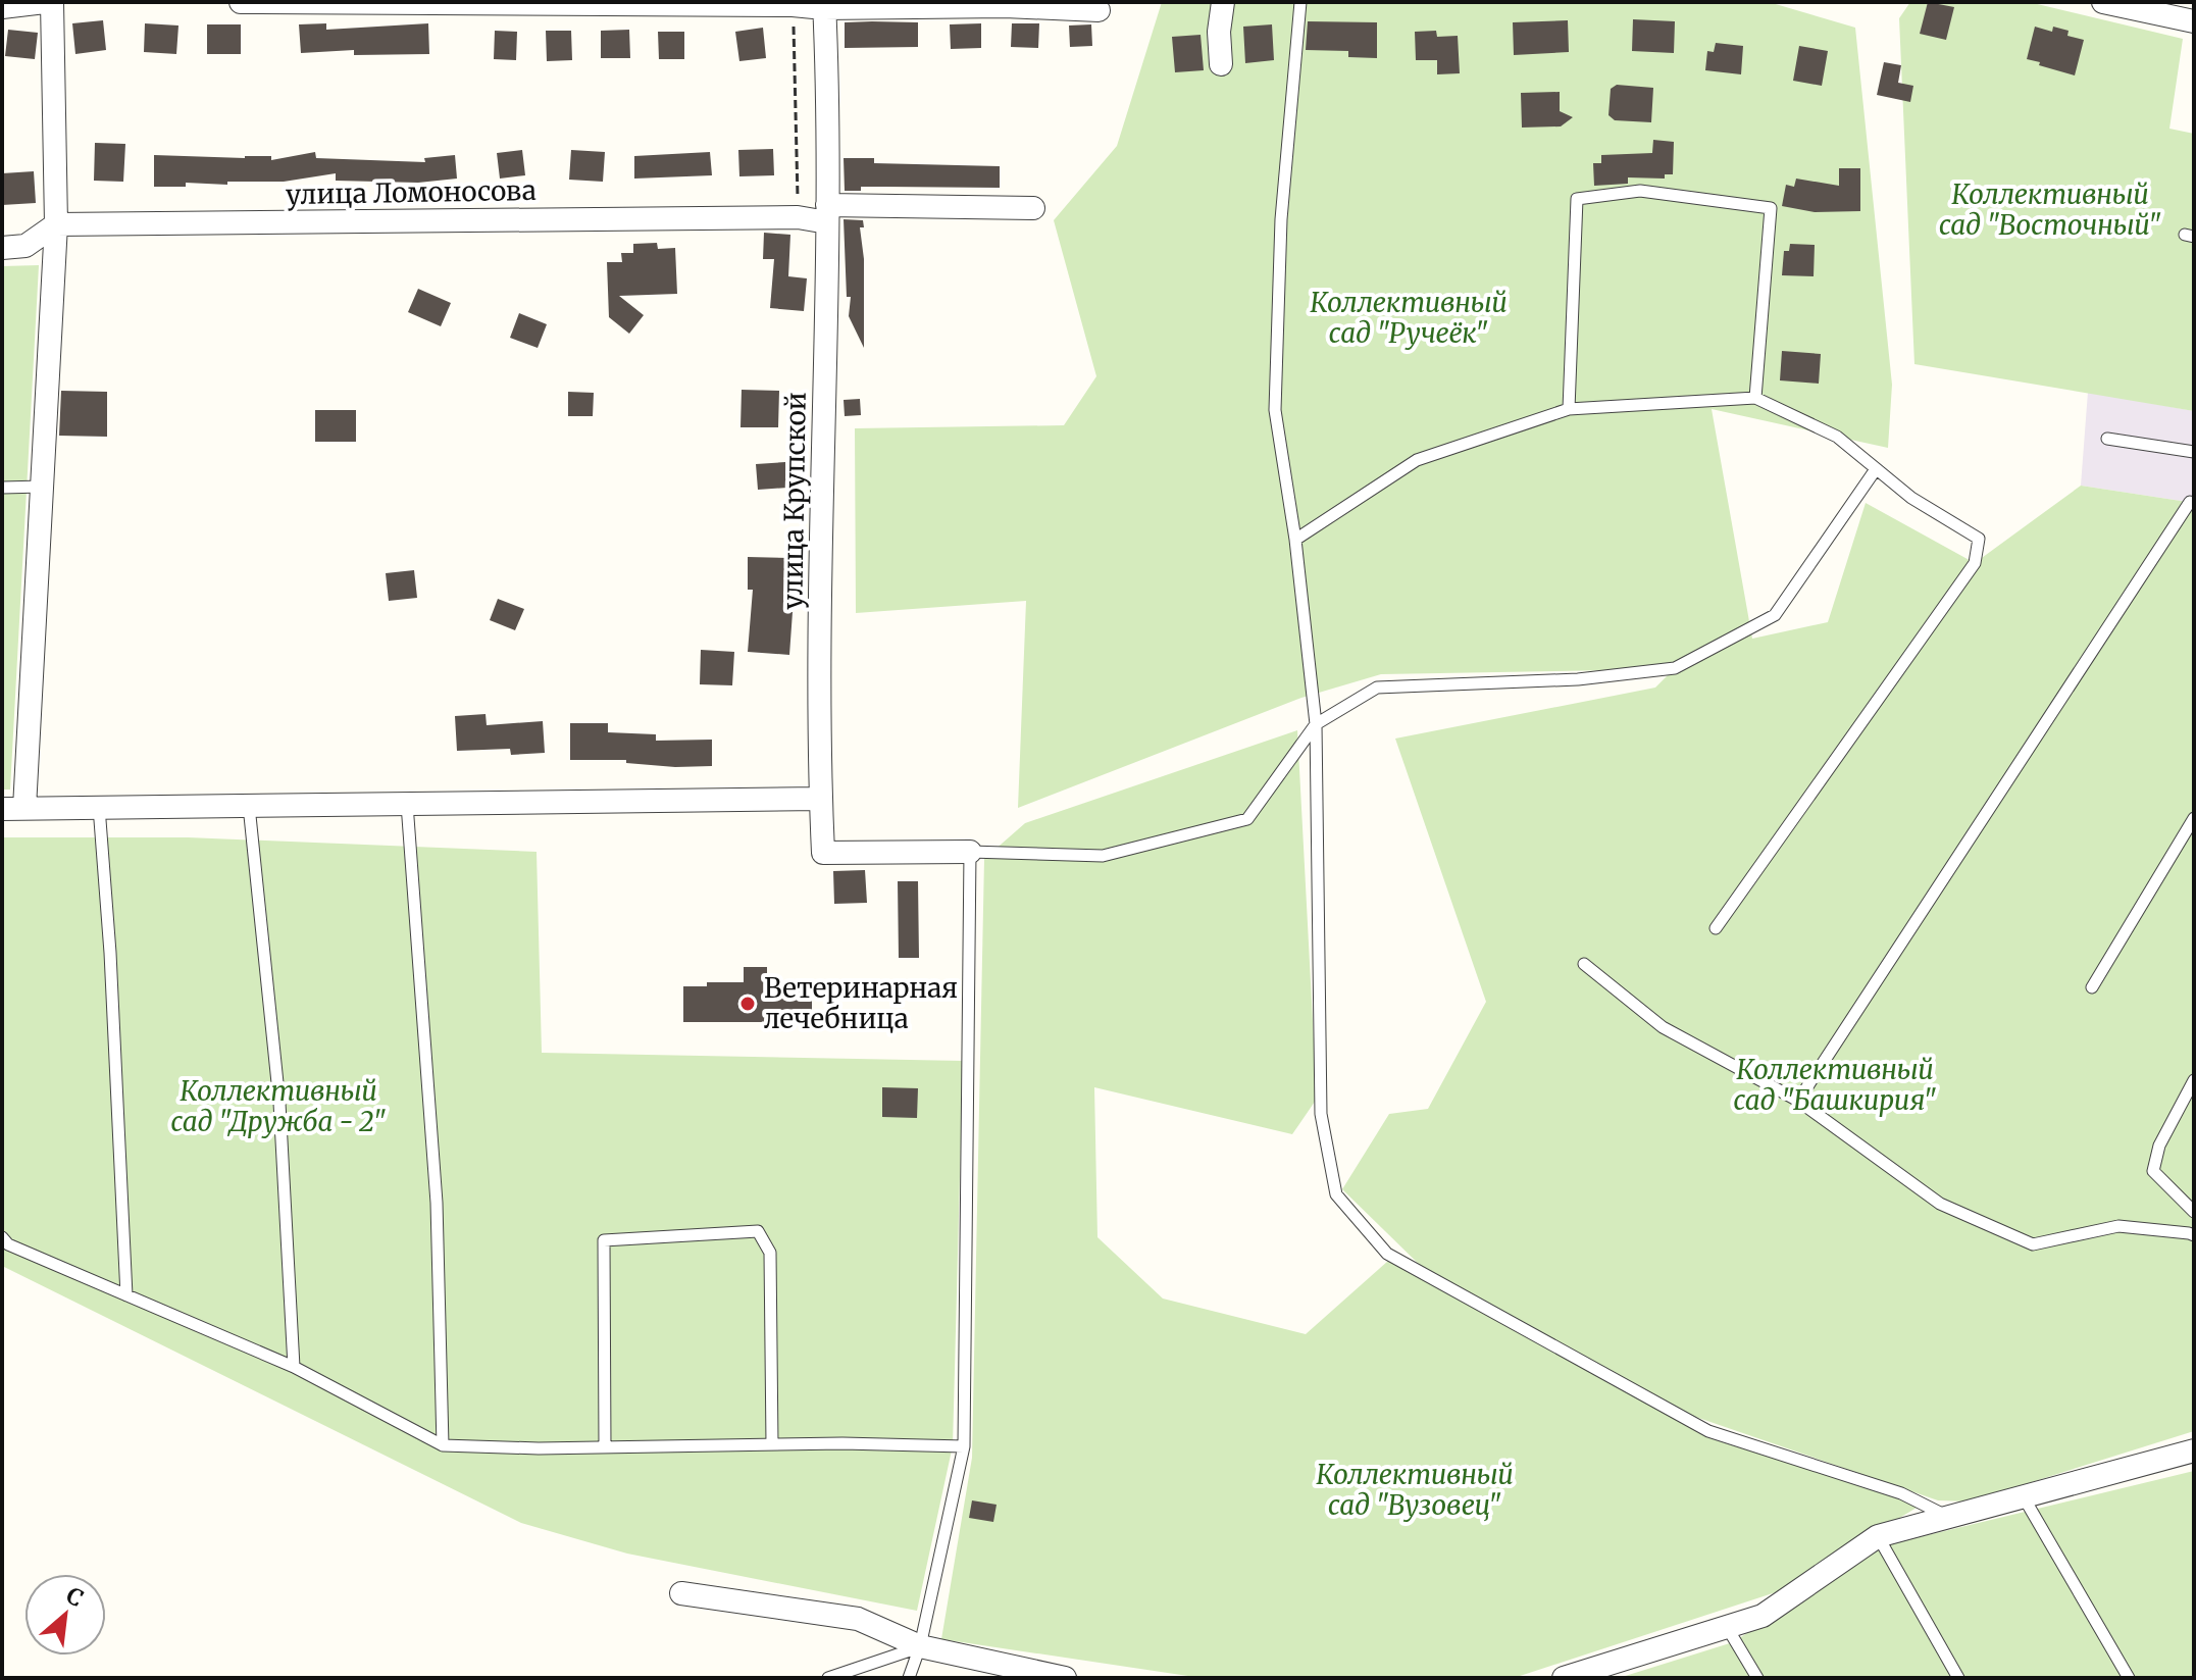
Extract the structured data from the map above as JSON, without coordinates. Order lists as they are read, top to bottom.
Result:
{
  "streets": {
    "street": ["улица Ломоносова", "улица Крупской"]
  },
  "crossings": [
    ["улица Ломоносова", "улица Крупской"]
  ],
  "parks": [
    "Коллективный сад \"Восточный\"",
    "Коллективный сад \"Ручеёк\"",
    "Коллективный сад \"Башкирия\"",
    "Коллективный сад \"Дружба - 2\"",
    "Коллективный сад \"Вузовец\""
  ],
  "places": ["Ветеринарная лечебница"],
  "north": "top right"
}
